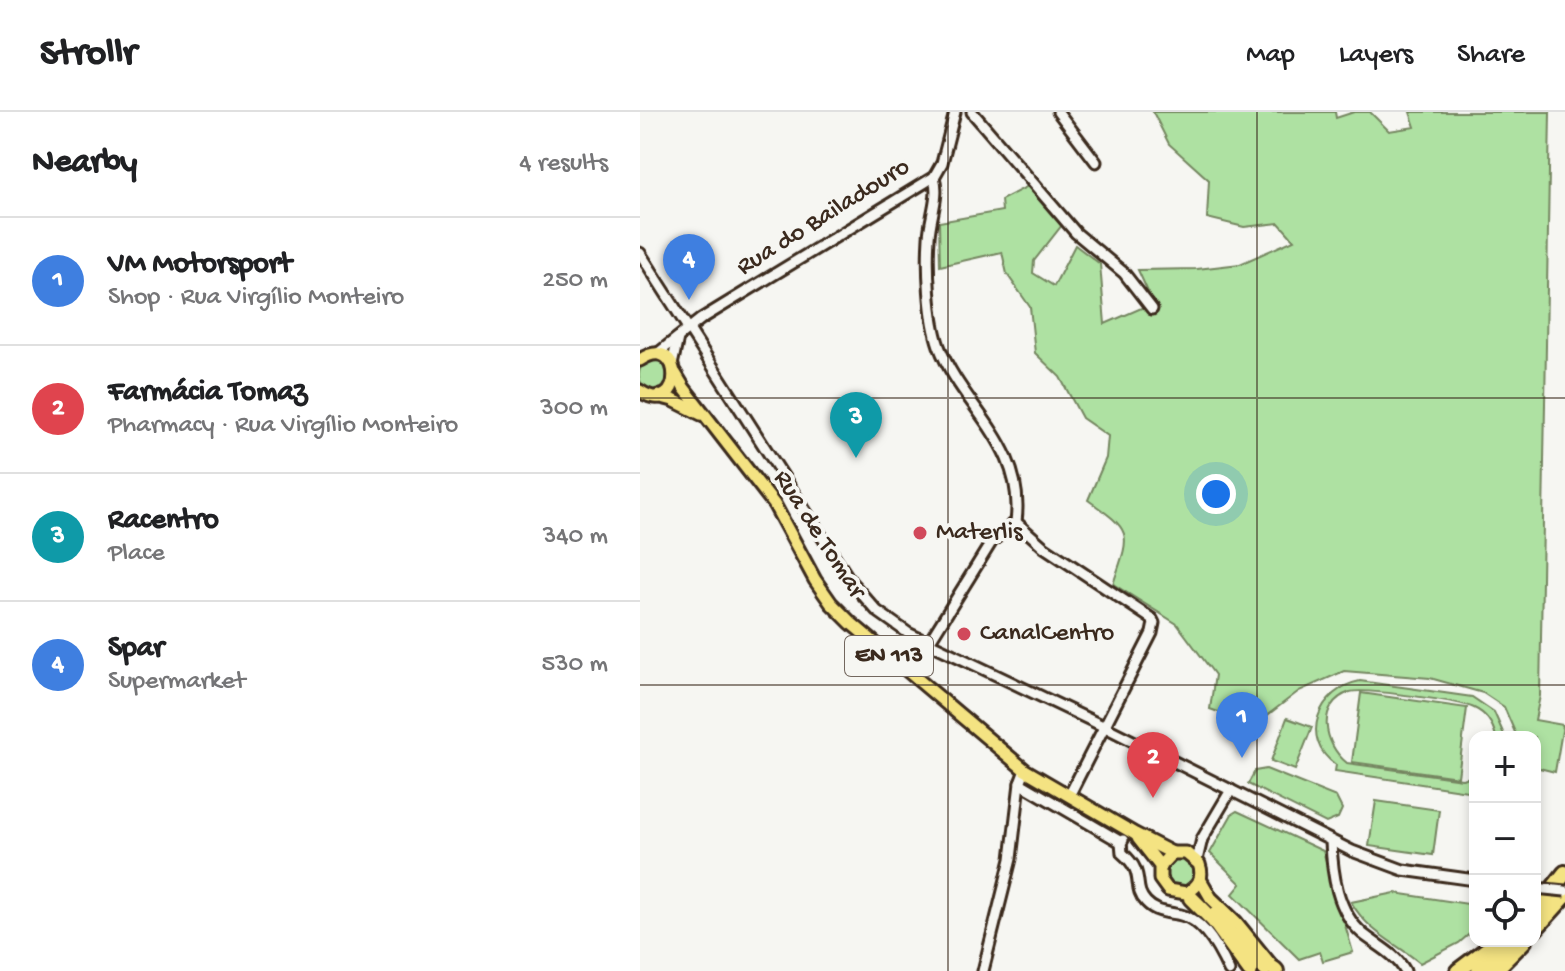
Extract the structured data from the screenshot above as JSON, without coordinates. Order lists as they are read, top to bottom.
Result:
{
  "streets": {
    "main road": ["Rua de Tomar", "EN 113"],
    "street": ["Rua do Bailadouro"]
  },
  "crossings": [
    ["Rua do Bailadouro", "Rua de Tomar"]
  ],
  "places": ["Materlis", "CanalCentro"],
  "page": {
    "header": "Strollr",
    "nav": ["Map", "Layers", "Share"],
    "heading": ["Nearby", "4 results"],
    "list": [
      {
        "mark": "1",
        "name": "VM Motorsport",
        "note": "Shop · Rua Virgílio Monteiro",
        "value": "250 m"
      },
      {
        "mark": "2",
        "name": "Farmácia Tomaz",
        "note": "Pharmacy · Rua Virgílio Monteiro",
        "value": "300 m"
      },
      {
        "mark": "3",
        "name": "Racentro",
        "note": "Place",
        "value": "340 m"
      },
      {
        "mark": "4",
        "name": "Spar",
        "note": "Supermarket",
        "value": "530 m"
      }
    ],
    "pins": [
      "4",
      "3",
      "1",
      "2"
    ],
    "map_buttons": ["+", "−"]
  }
}
